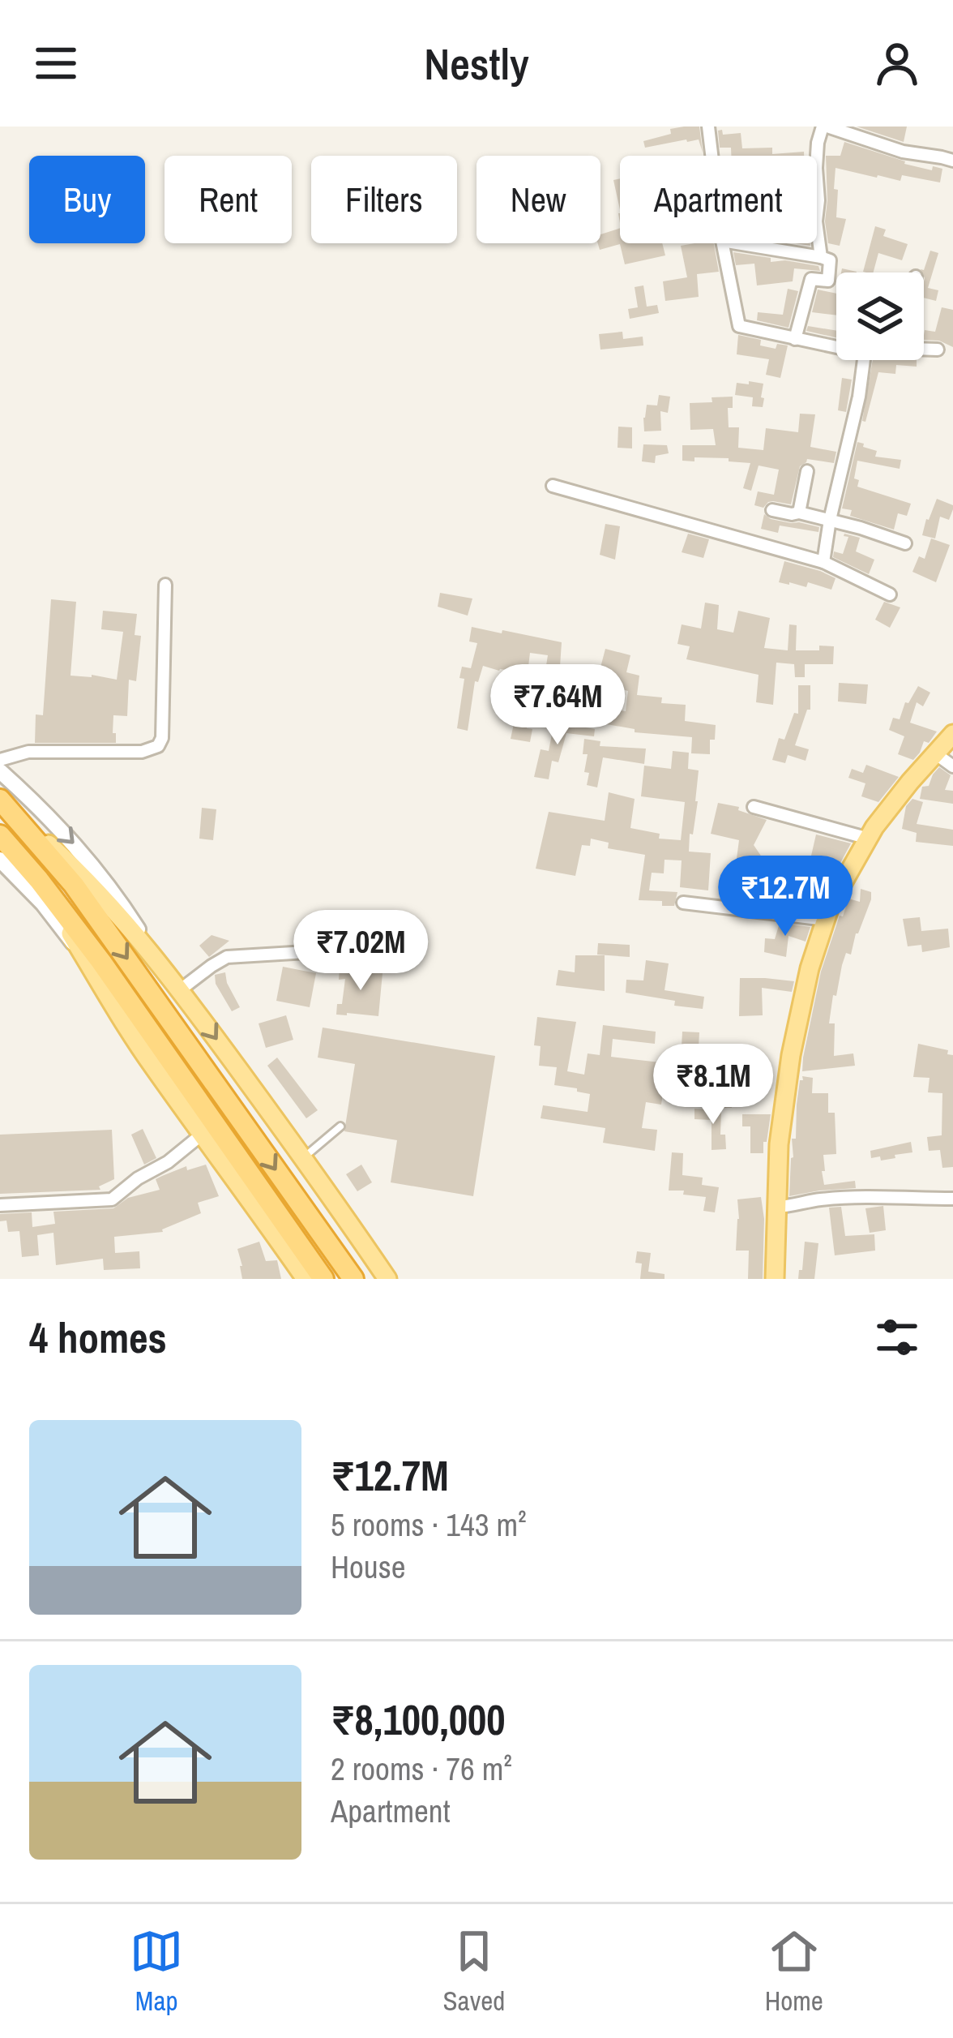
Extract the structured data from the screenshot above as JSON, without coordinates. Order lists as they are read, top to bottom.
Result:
{
  "page": {
    "header": "Nestly",
    "chip": [
      "Buy",
      "Rent",
      "Filters",
      "New",
      "Apartment"
    ],
    "price": [
      "₹7.64M",
      "₹12.7M",
      "₹7.02M",
      "₹8.1M"
    ],
    "heading": "4 homes",
    "list": [
      {
        "name": "₹12.7M",
        "note": "5 rooms · 143 m² · House"
      },
      {
        "name": "₹8,100,000",
        "note": "2 rooms · 76 m² · Apartment"
      }
    ],
    "tabs": ["Map", "Saved", "Home"]
  }
}
